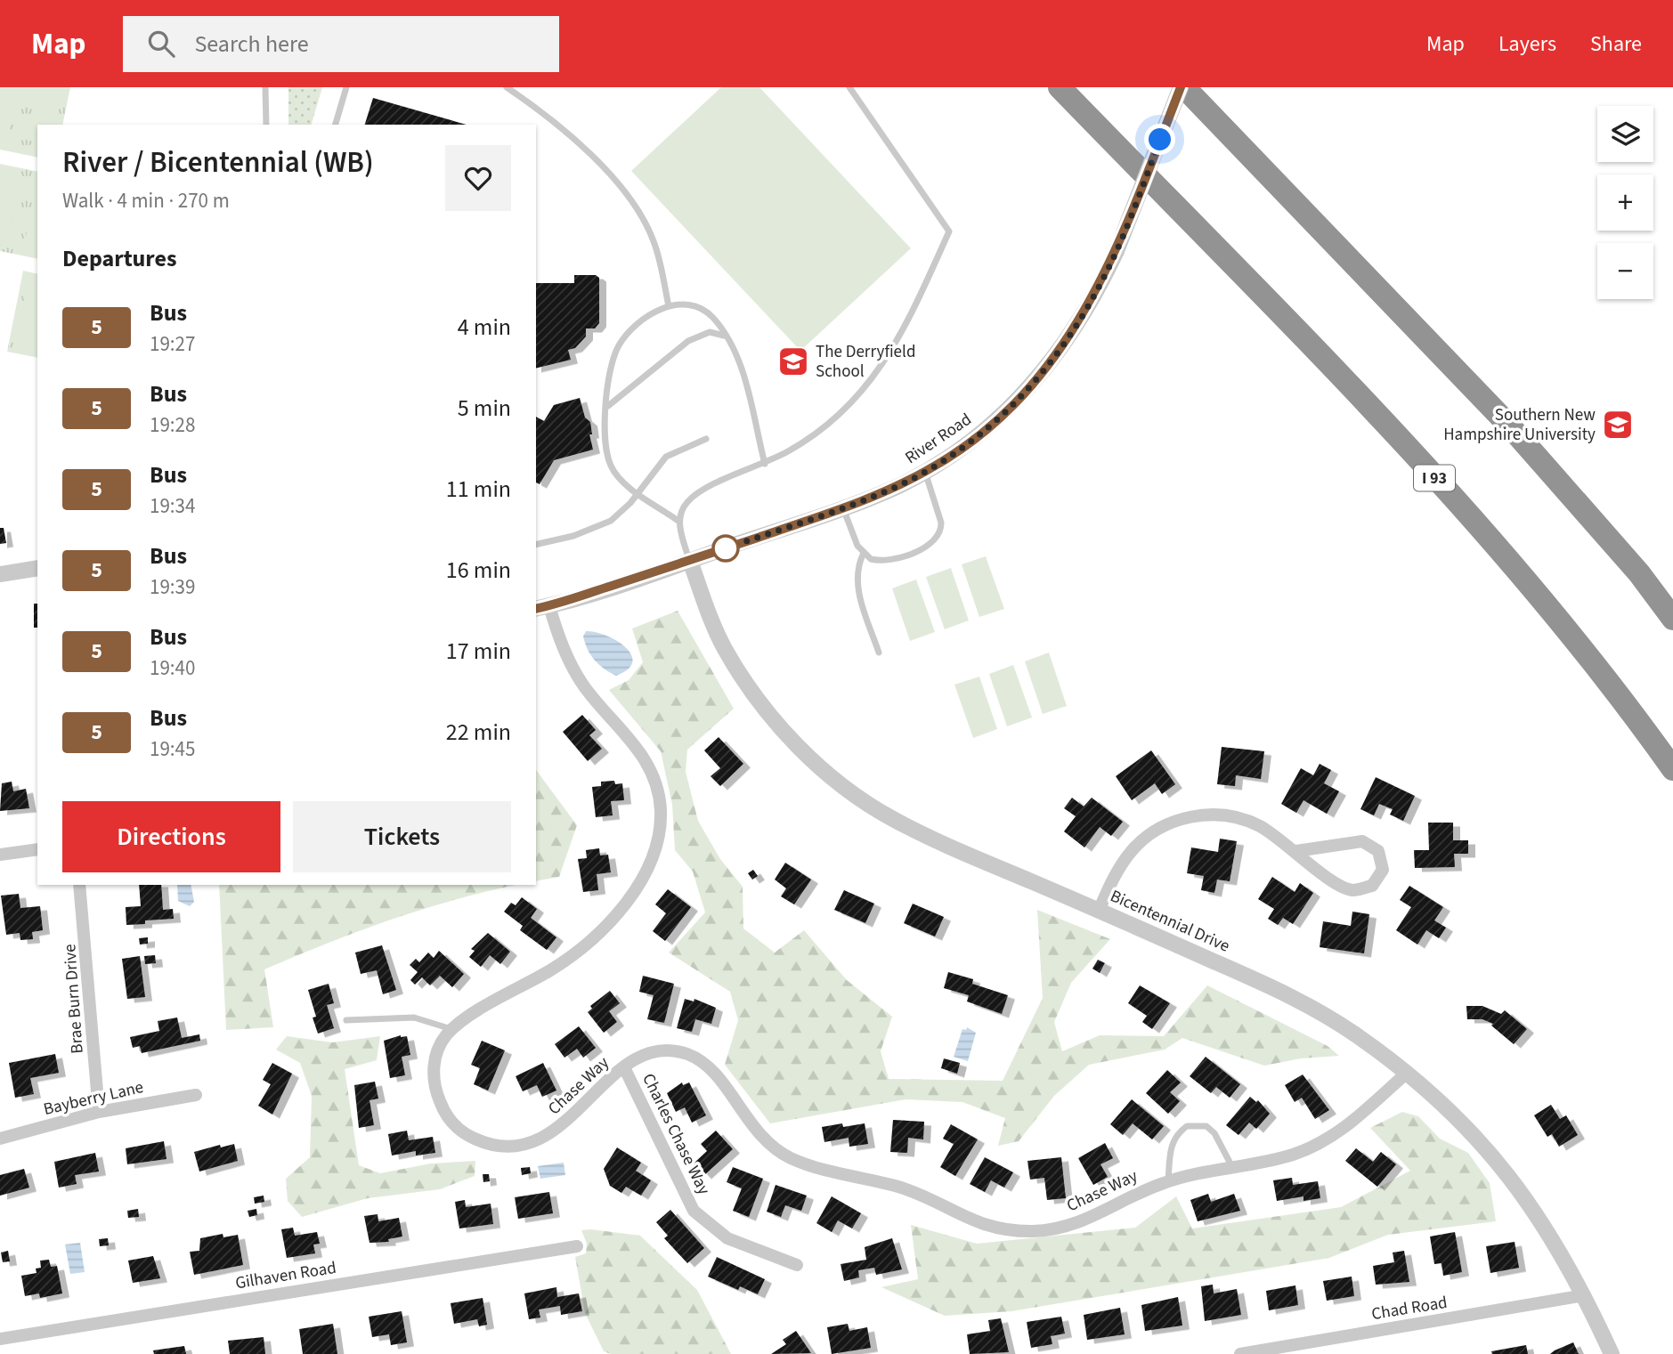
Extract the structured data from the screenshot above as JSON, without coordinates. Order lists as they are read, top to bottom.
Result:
{
  "streets": {
    "highway": ["I 93"],
    "street": [
      "River Road",
      "Bicentennial Drive",
      "Brae Burn Drive",
      "Chase Way",
      "Bayberry Lane",
      "Charles Chase Way",
      "Gilhaven Road",
      "Chad Road"
    ]
  },
  "crossings": [
    ["River Road", "Bicentennial Drive"],
    ["River Road", "Chase Way"],
    ["Bicentennial Drive", "Chase Way"],
    ["Bicentennial Drive", "Chad Road"],
    ["Brae Burn Drive", "Bayberry Lane"],
    ["Chase Way", "Charles Chase Way"]
  ],
  "places": {
    "school or university": ["The Derryfield School", "Southern New Hampshire University"]
  },
  "lines": ["bus line 5"],
  "page": {
    "header": "Map",
    "search": "Search here",
    "nav": ["Map", "Layers", "Share"],
    "map_buttons": ["+", "−"],
    "heading": [
      ["River / Bicentennial (WB)", "Walk · 4 min · 270 m"],
      "Departures"
    ],
    "list": [
      {
        "mark": "5",
        "name": "Bus",
        "note": "19:27",
        "value": "4 min"
      },
      {
        "mark": "5",
        "name": "Bus",
        "note": "19:28",
        "value": "5 min"
      },
      {
        "mark": "5",
        "name": "Bus",
        "note": "19:34",
        "value": "11 min"
      },
      {
        "mark": "5",
        "name": "Bus",
        "note": "19:39",
        "value": "16 min"
      },
      {
        "mark": "5",
        "name": "Bus",
        "note": "19:40",
        "value": "17 min"
      },
      {
        "mark": "5",
        "name": "Bus",
        "note": "19:45",
        "value": "22 min"
      }
    ],
    "buttons": ["Directions", "Tickets"]
  }
}
